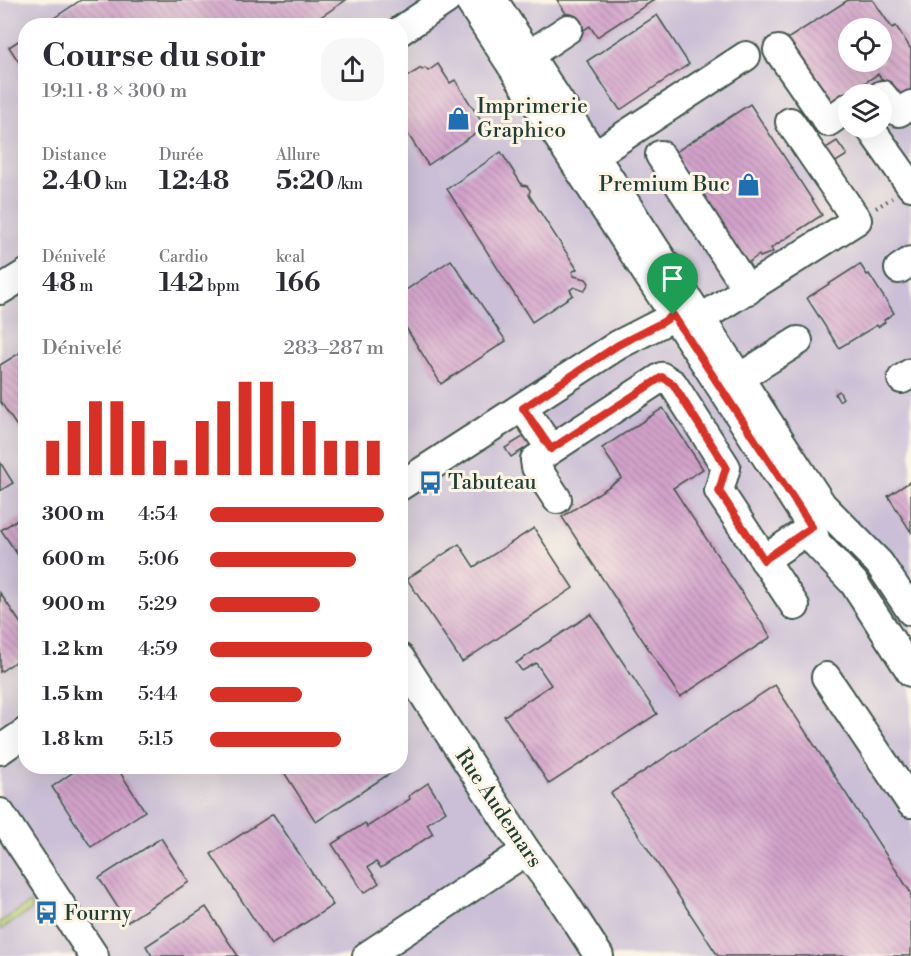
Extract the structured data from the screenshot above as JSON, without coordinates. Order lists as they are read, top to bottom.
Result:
{
  "streets": {
    "street": ["Rue Audemars"]
  },
  "places": {
    "shop": ["Imprimerie Graphico", "Premium Buc"],
    "bus stop": ["Tabuteau", "Fourny"]
  },
  "page": {
    "heading": ["Course du soir", "19:11 · 8 × 300 m"],
    "stats": [
      ["Distance", "2.40 km"],
      ["Durée", "12:48"],
      ["Allure", "5:20 /km"],
      ["Dénivelé", "48 m"],
      ["Cardio", "142 bpm"],
      ["kcal", "166"]
    ],
    "chart": ["Dénivelé", "283–287 m"],
    "list": [
      {
        "name": "300 m",
        "note": "4:54"
      },
      {
        "name": "600 m",
        "note": "5:06"
      },
      {
        "name": "900 m",
        "note": "5:29"
      },
      {
        "name": "1.2 km",
        "note": "4:59"
      },
      {
        "name": "1.5 km",
        "note": "5:44"
      },
      {
        "name": "1.8 km",
        "note": "5:15"
      }
    ]
  }
}
